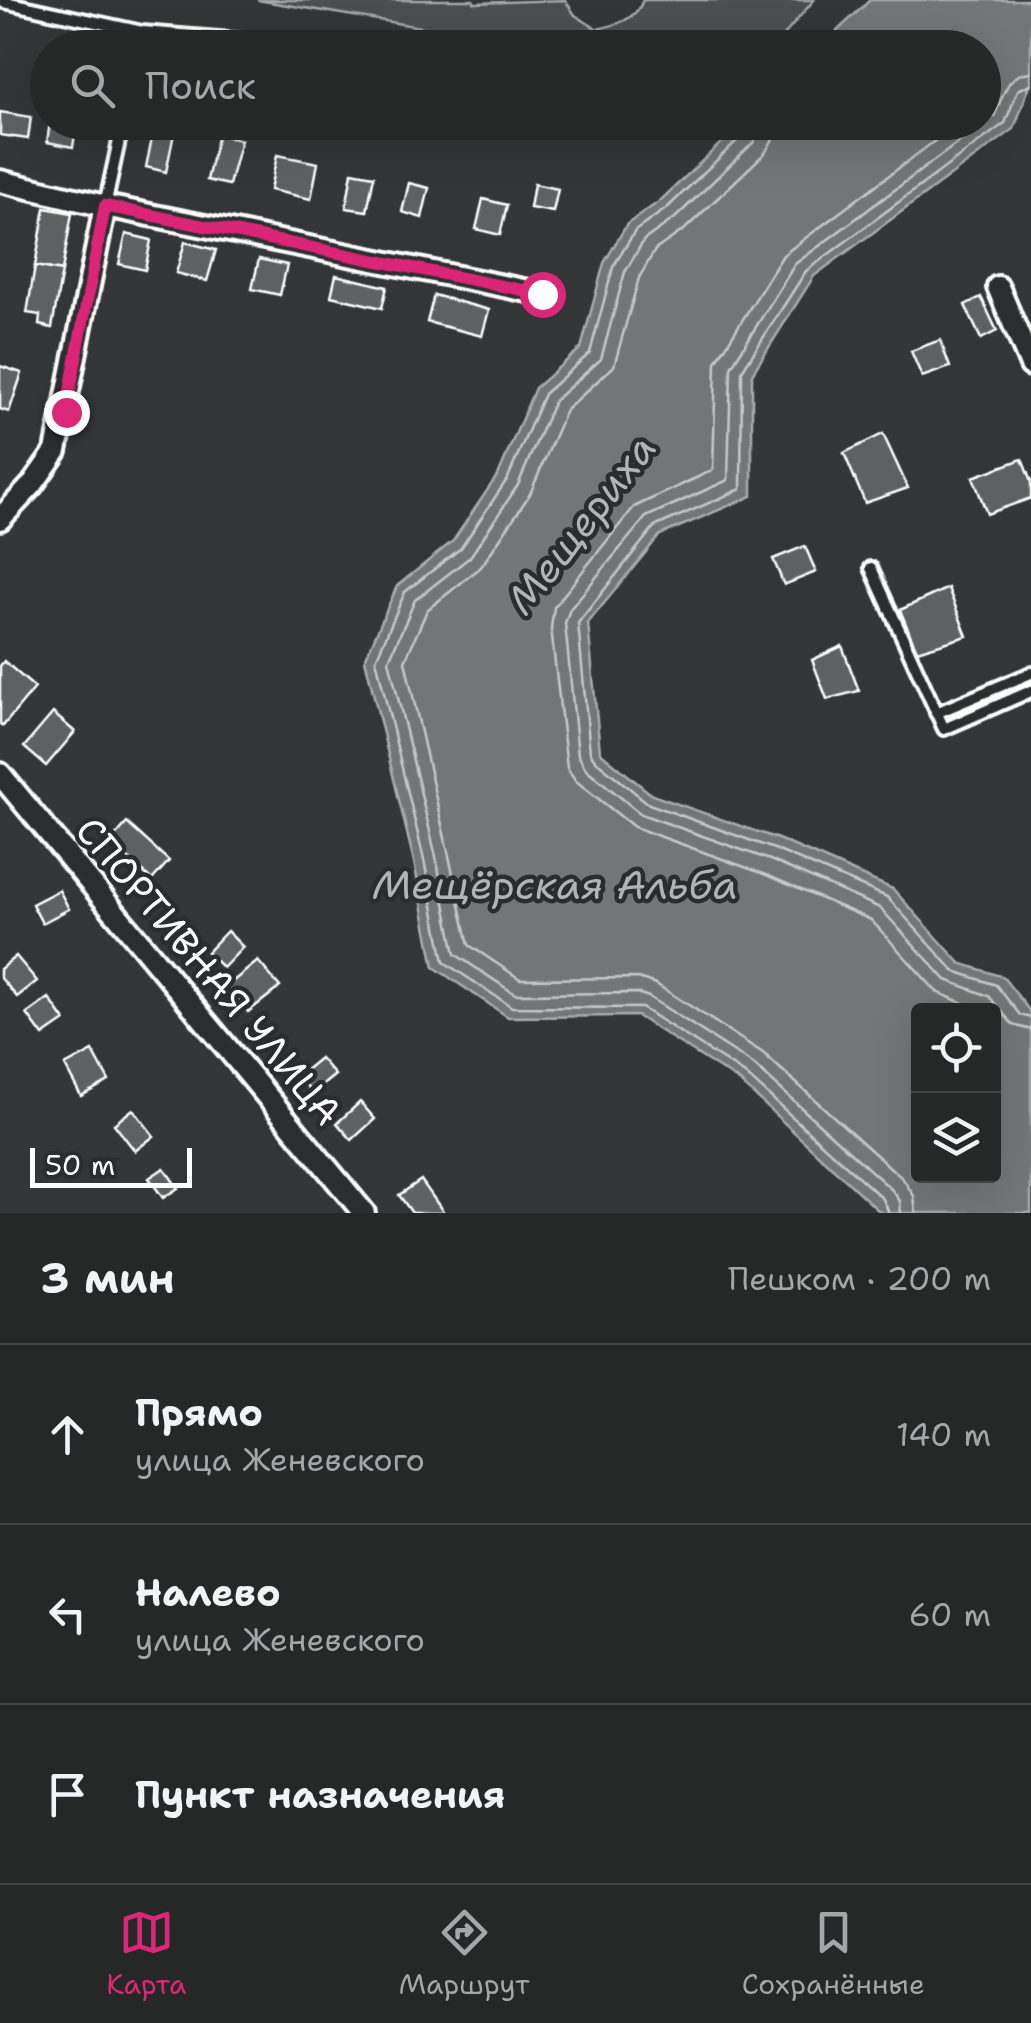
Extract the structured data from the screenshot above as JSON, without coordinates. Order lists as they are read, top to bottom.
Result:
{
  "streets": {
    "street": ["СПОРТИВНАЯ УЛИЦА"]
  },
  "water": ["Мещериха", "Мещёрская Альба"],
  "scale_bar": "50 m",
  "page": {
    "search": "Поиск",
    "scale": "50 m",
    "heading": ["3 мин", "Пешком · 200 m"],
    "list": [
      ["Прямо", "улица Женевского", "140 m"],
      ["Налево", "улица Женевского", "60 m"],
      "Пункт назначения"
    ],
    "nav": ["Карта", "Маршрут", "Сохранённые"]
  }
}
